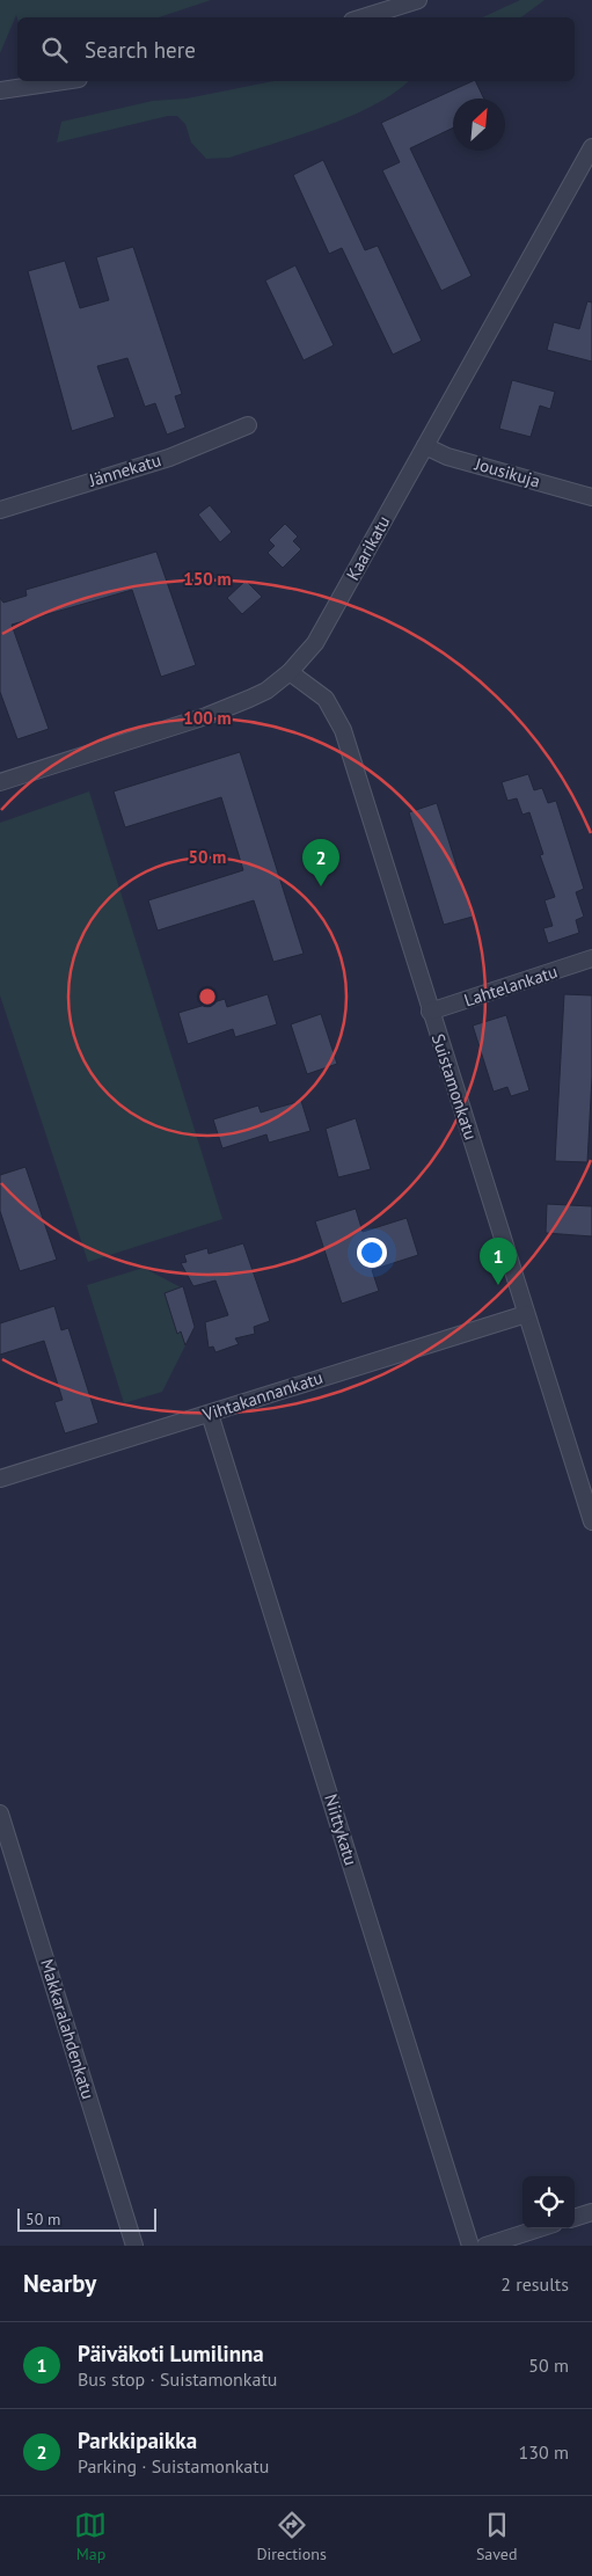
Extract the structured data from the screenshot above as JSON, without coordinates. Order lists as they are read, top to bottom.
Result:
{
  "streets": {
    "street": [
      "Jännekatu",
      "Jousikuja",
      "Kaarikatu",
      "Lahtelankatu",
      "Suistamonkatu",
      "Vihtakannankatu",
      "Niittykatu",
      "Makkaralahdenkatu"
    ]
  },
  "crossings": [
    ["Jousikuja", "Kaarikatu"],
    ["Kaarikatu", "Suistamonkatu"],
    ["Lahtelankatu", "Suistamonkatu"],
    ["Suistamonkatu", "Vihtakannankatu"],
    ["Vihtakannankatu", "Niittykatu"]
  ],
  "scale_bar": "50 m",
  "north": "top right",
  "page": {
    "search": "Search here",
    "pins": ["2", "1"],
    "scale": "50 m",
    "heading": ["Nearby", "2 results"],
    "list": [
      {
        "mark": "1",
        "name": "Päiväkoti Lumilinna",
        "note": "Bus stop · Suistamonkatu",
        "value": "50 m"
      },
      {
        "mark": "2",
        "name": "Parkkipaikka",
        "note": "Parking · Suistamonkatu",
        "value": "130 m"
      }
    ],
    "nav": ["Map", "Directions", "Saved"]
  },
  "rings": ["150 m", "100 m", "50 m"]
}
